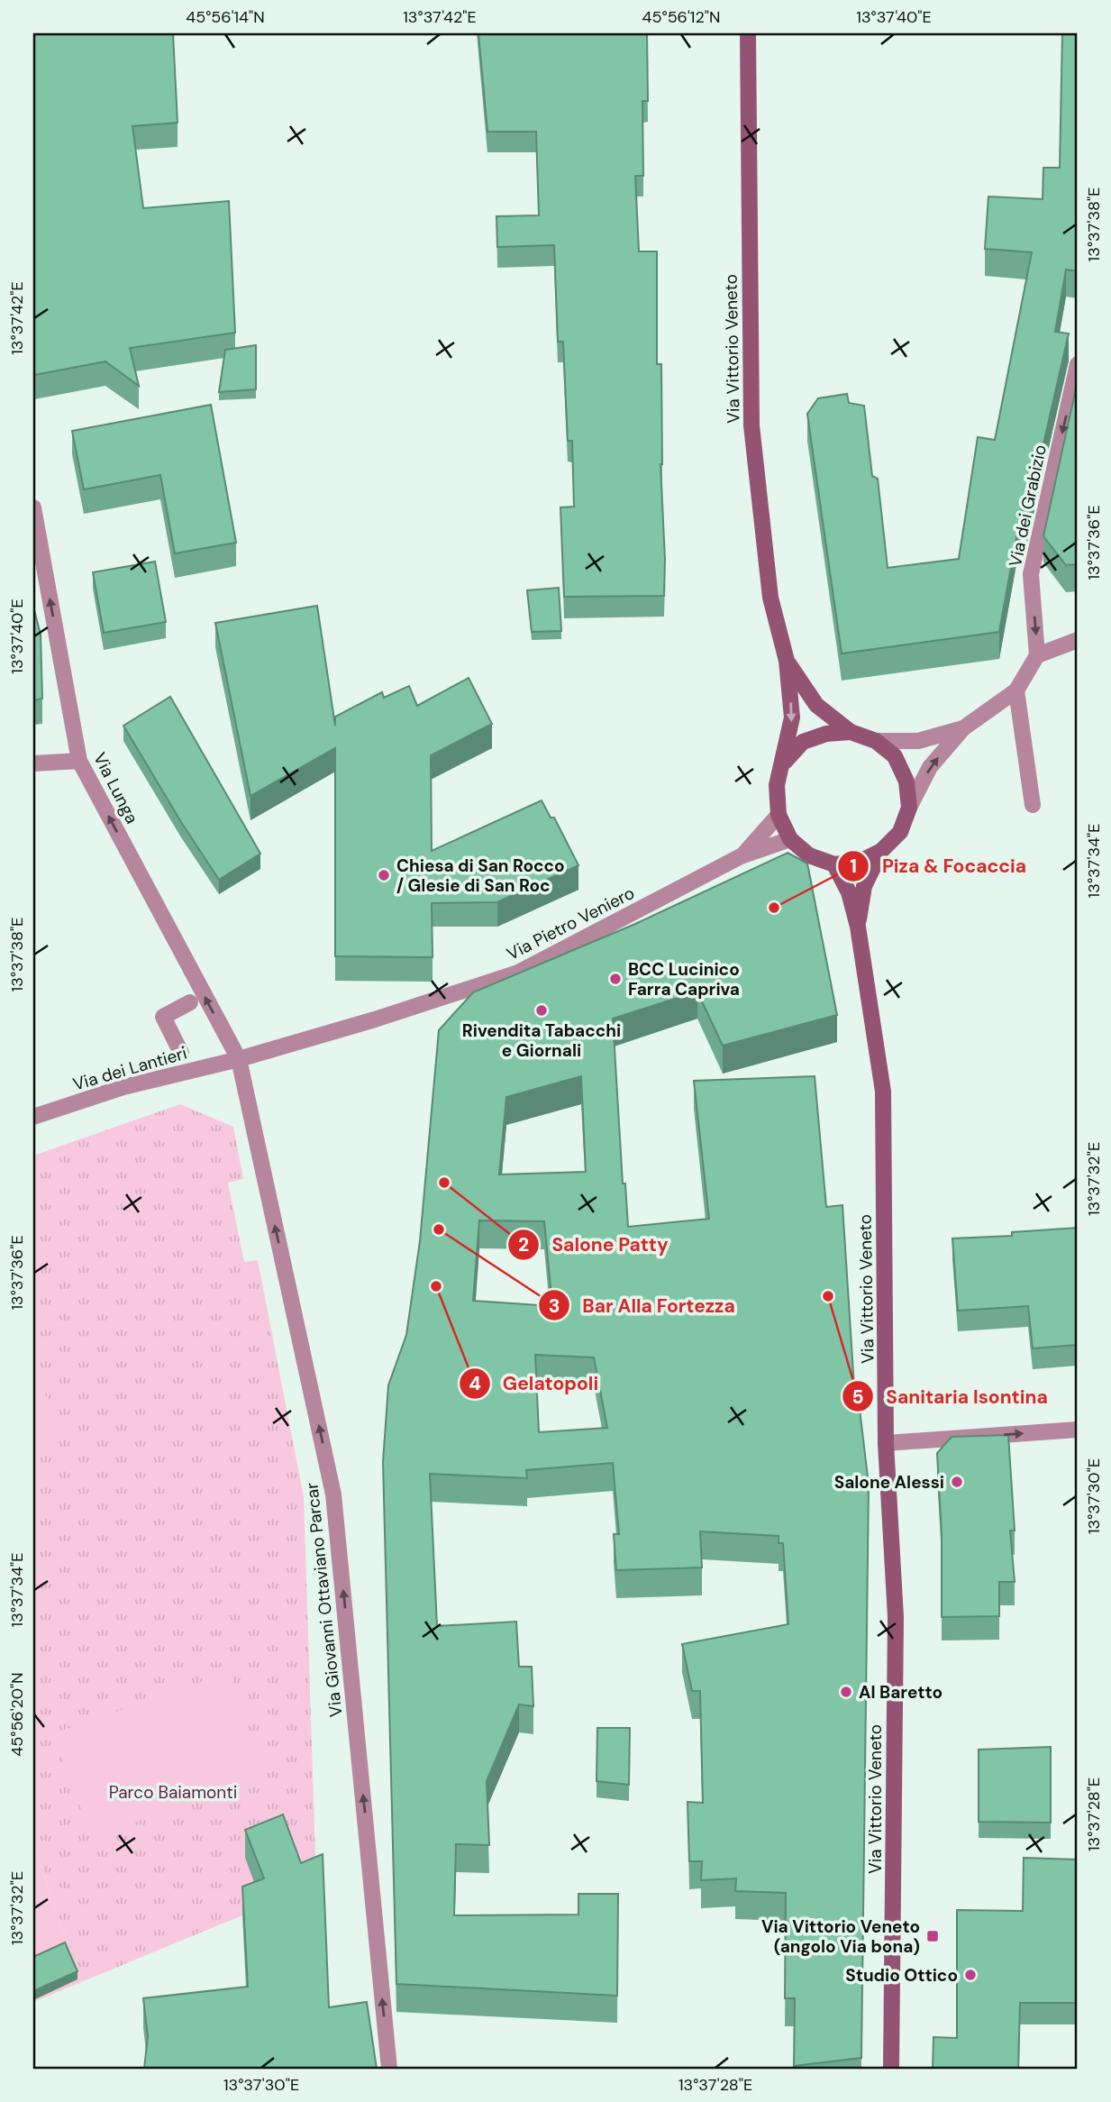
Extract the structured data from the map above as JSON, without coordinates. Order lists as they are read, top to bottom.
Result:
{
  "streets": {
    "main road": ["Via Vittorio Veneto"],
    "street": [
      "Via dei Grabizio",
      "Via Lunga",
      "Via Pietro Veniero",
      "Via dei Lantieri",
      "Via Giovanni Ottaviano Parcar"
    ]
  },
  "crossings": [
    ["Via Vittorio Veneto", "Via Pietro Veniero"],
    ["Via Lunga", "Via Pietro Veniero"],
    ["Via Lunga", "Via dei Lantieri"],
    ["Via Lunga", "Via Giovanni Ottaviano Parcar"],
    ["Via Pietro Veniero", "Via dei Lantieri"],
    ["Via Pietro Veniero", "Via Giovanni Ottaviano Parcar"],
    ["Via dei Lantieri", "Via Giovanni Ottaviano Parcar"]
  ],
  "one_way": ["Via dei Grabizio", "Via Lunga", "Via Giovanni Ottaviano Parcar"],
  "parks": ["Parco Baiamonti"],
  "places": {
    "other": [
      "Chiesa di San Rocco / Glesie di San Roc",
      "Piza & Focaccia",
      "BCC Lucinico Farra Capriva",
      "Rivendita Tabacchi e Giornali",
      "Salone Patty",
      "Bar Alla Fortezza",
      "Gelatopoli",
      "Sanitaria Isontina",
      "Salone Alessi",
      "Al Baretto",
      "Studio Ottico"
    ],
    "transit": ["Via Vittorio Veneto (angolo Via bona)"]
  },
  "coordinates": [
    "45°56'14\"N",
    "13°37'42\"E",
    "45°56'12\"N",
    "13°37'40\"E",
    "13°37'38\"E",
    "13°37'36\"E",
    "13°37'34\"E",
    "13°37'32\"E",
    "13°37'30\"E",
    "45°56'20\"N",
    "13°37'28\"E"
  ]
}
